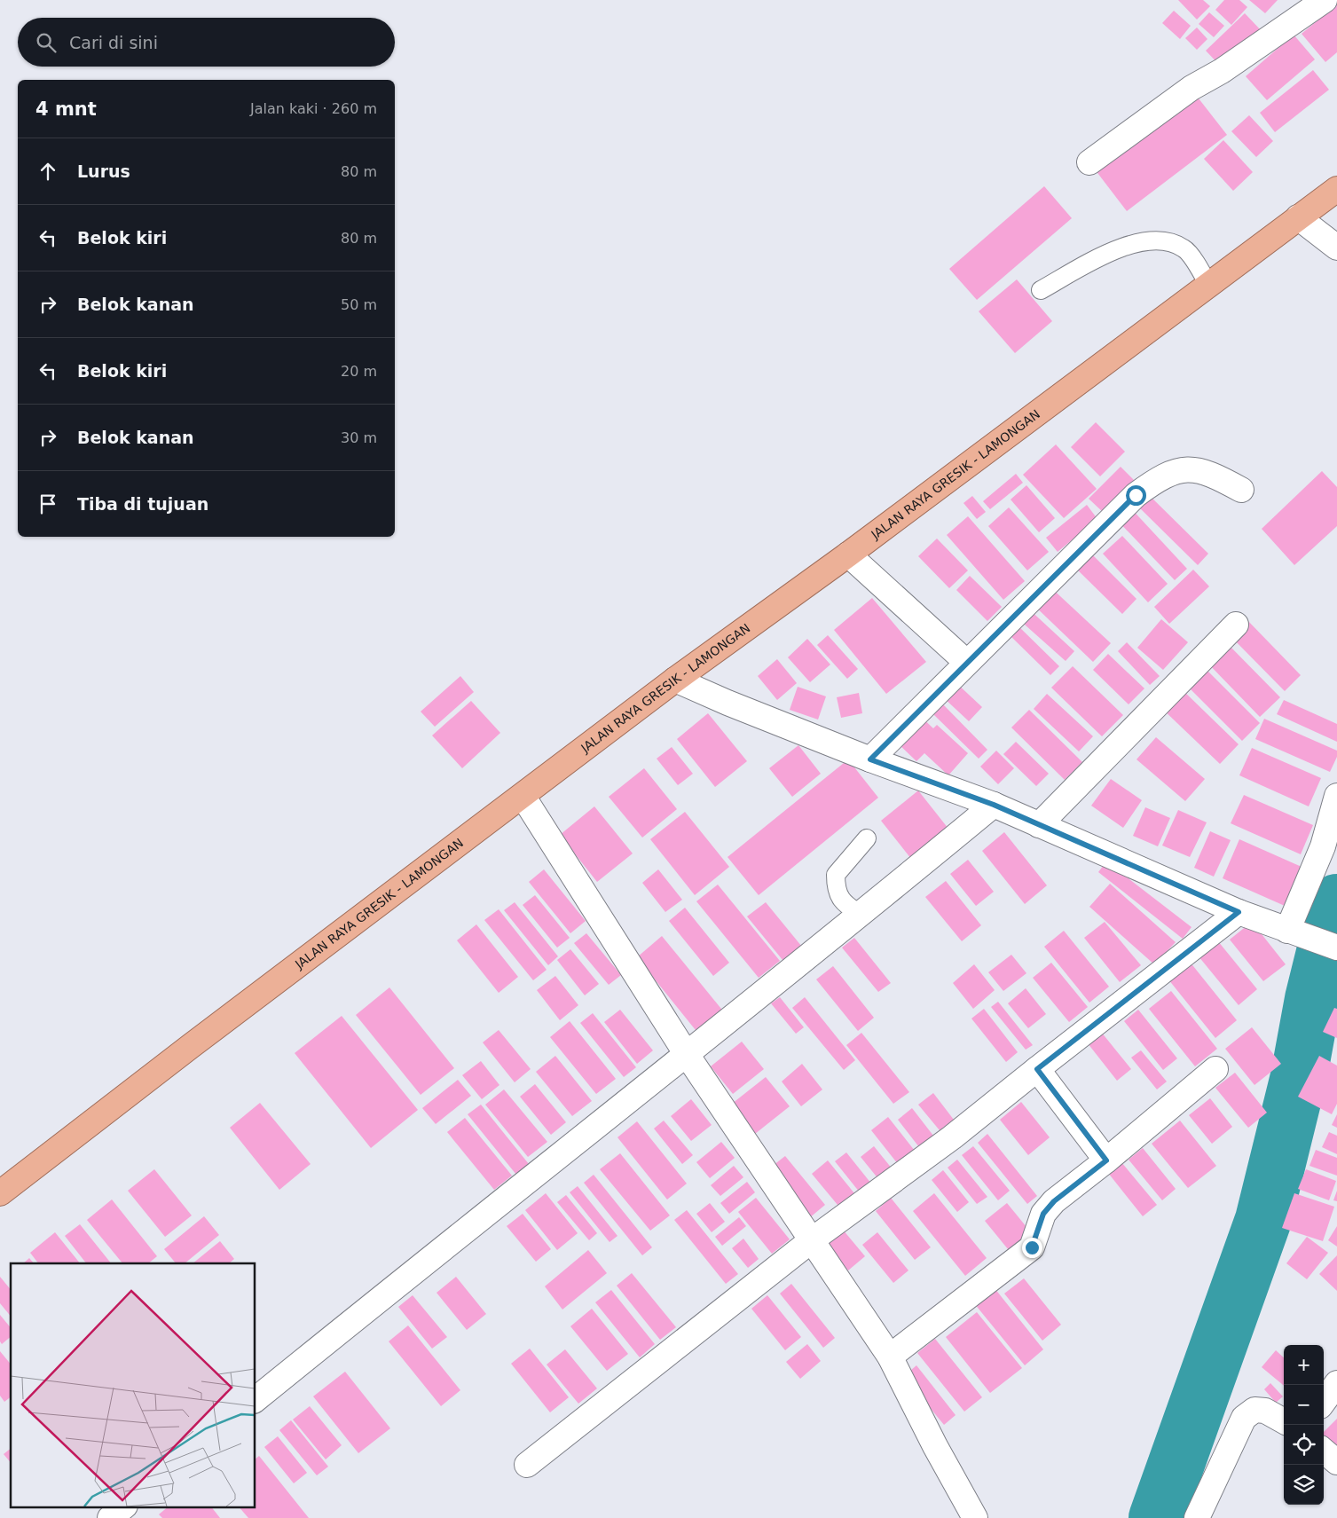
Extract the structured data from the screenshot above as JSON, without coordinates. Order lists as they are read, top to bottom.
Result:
{
  "streets": {
    "highway": ["JALAN RAYA GRESIK - LAMONGAN"]
  },
  "page": {
    "search": "Cari di sini",
    "heading": ["4 mnt", "Jalan kaki · 260 m"],
    "list": [
      ["Lurus", "80 m"],
      ["Belok kiri", "80 m"],
      ["Belok kanan", "50 m"],
      ["Belok kiri", "20 m"],
      ["Belok kanan", "30 m"],
      "Tiba di tujuan"
    ],
    "map_buttons": ["+", "−"]
  }
}
